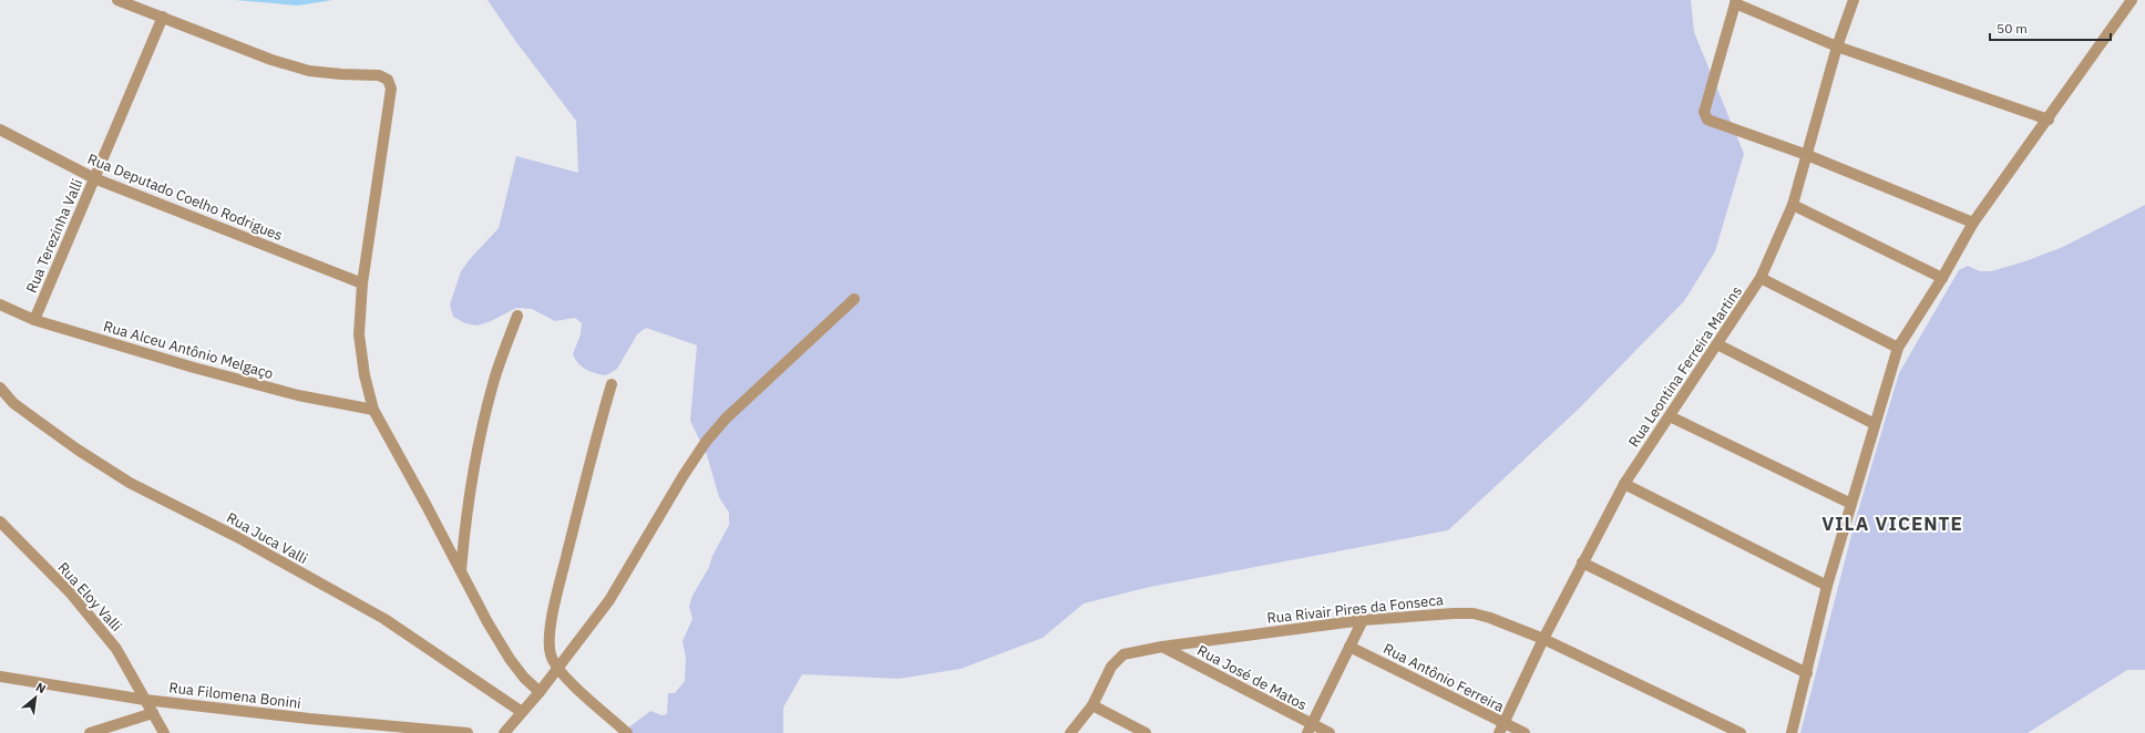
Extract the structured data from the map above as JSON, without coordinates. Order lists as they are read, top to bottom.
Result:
{
  "streets": {
    "street": [
      "Rua Deputado Coelho Rodrigues",
      "Rua Terezinha Valli",
      "Rua Alceu Antônio Melgaço",
      "Rua Leontina Ferreira Martins",
      "Rua Juca Valli",
      "Rua Eloy Valli",
      "Rua Rivair Pires da Fonseca",
      "Rua José de Matos",
      "Rua Antônio Ferreira",
      "Rua Filomena Bonini"
    ]
  },
  "crossings": [
    ["Rua Deputado Coelho Rodrigues", "Rua Terezinha Valli"],
    ["Rua Terezinha Valli", "Rua Alceu Antônio Melgaço"],
    ["Rua Leontina Ferreira Martins", "Rua Rivair Pires da Fonseca"],
    ["Rua Leontina Ferreira Martins", "Rua Antônio Ferreira"],
    ["Rua Eloy Valli", "Rua Filomena Bonini"],
    ["Rua Rivair Pires da Fonseca", "Rua José de Matos"]
  ],
  "districts": ["VILA VICENTE"],
  "scale_bar": "50 m",
  "north": "top right"
}
